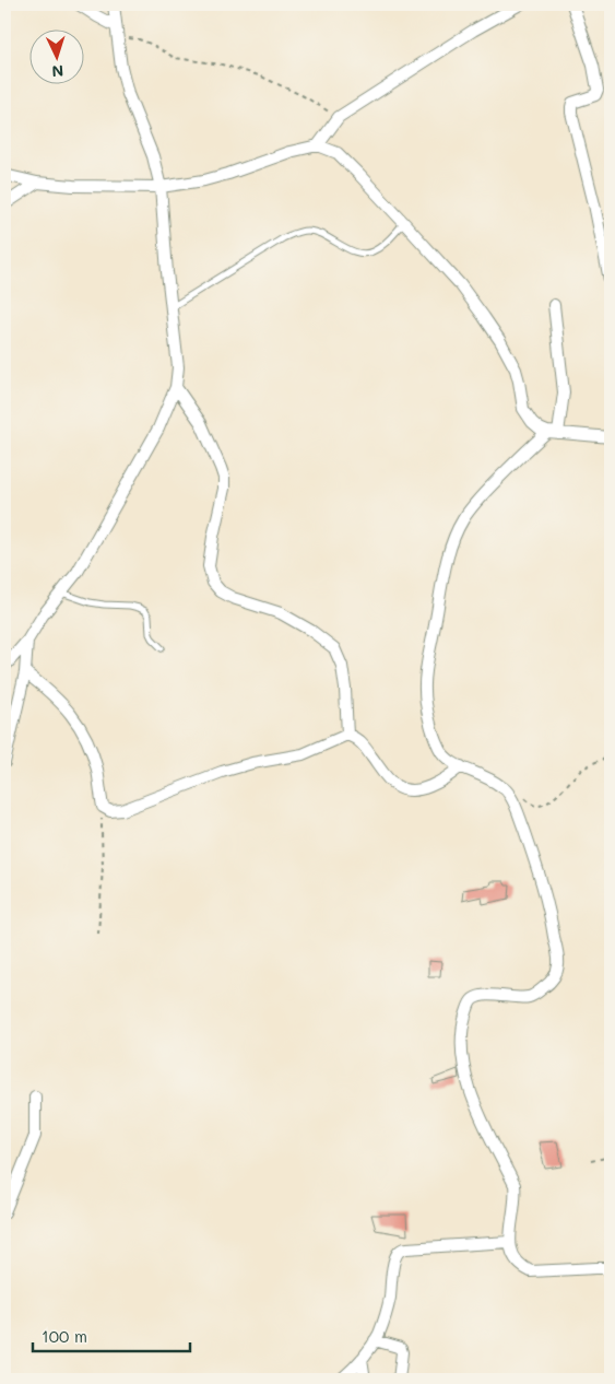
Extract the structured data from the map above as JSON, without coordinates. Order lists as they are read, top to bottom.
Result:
{
  "scale_bar": "100 m",
  "north": "bottom"
}
